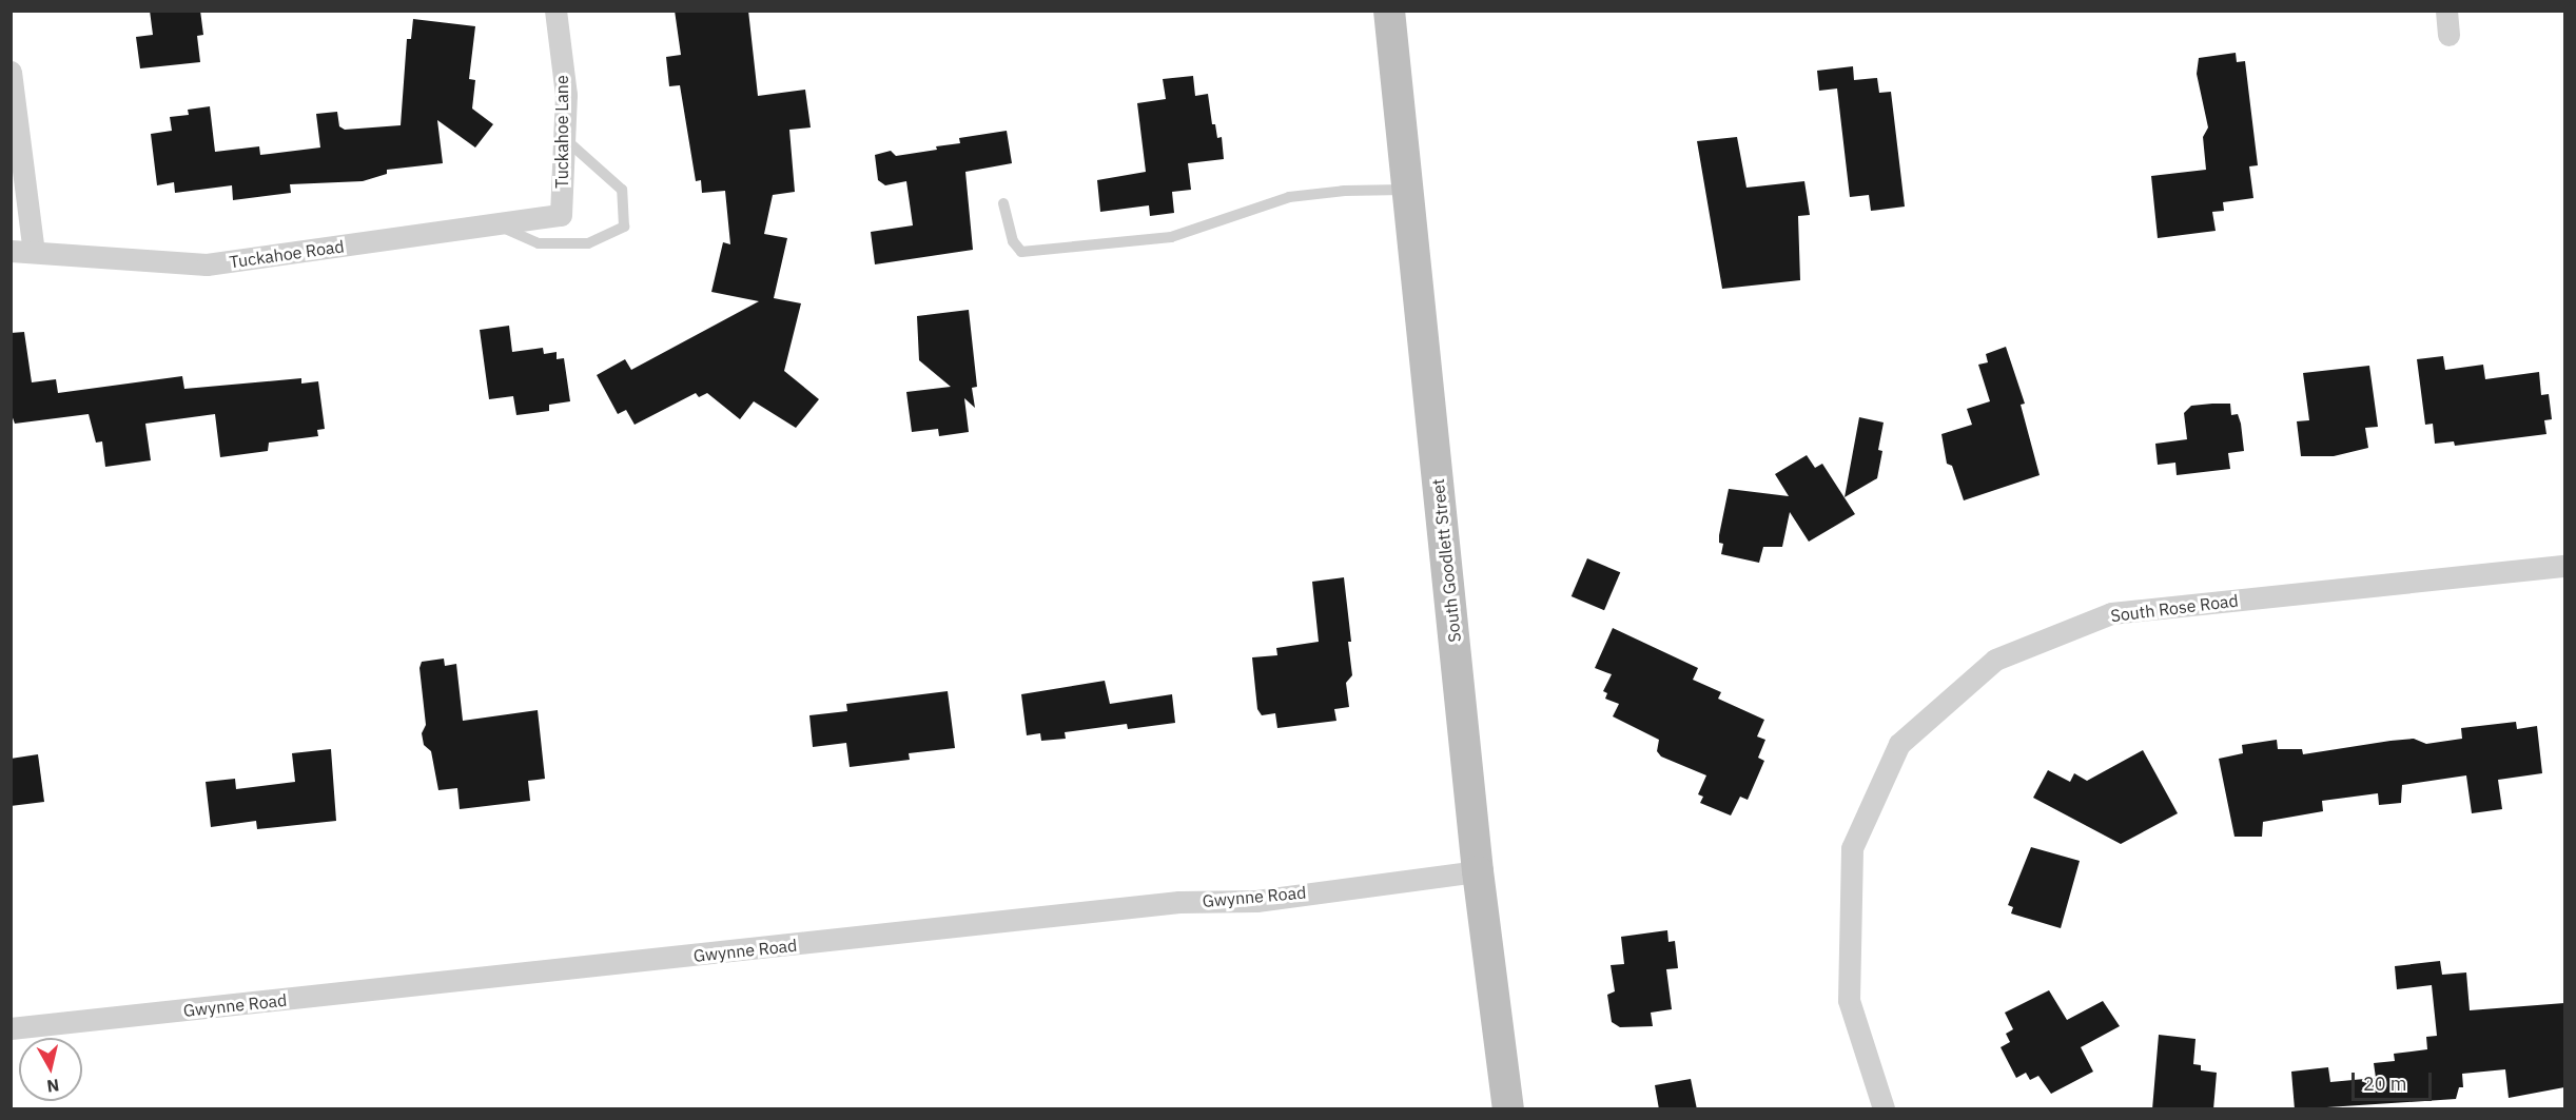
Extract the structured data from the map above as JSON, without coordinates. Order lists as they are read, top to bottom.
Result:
{
  "streets": {
    "main road": ["South Goodlett Street"],
    "street": [
      "Tuckahoe Lane",
      "Tuckahoe Road",
      "South Rose Road",
      "Gwynne Road"
    ]
  },
  "crossings": [
    ["Tuckahoe Lane", "Tuckahoe Road"],
    ["South Goodlett Street", "Gwynne Road"]
  ],
  "scale_bar": "20 m",
  "north": "bottom"
}
